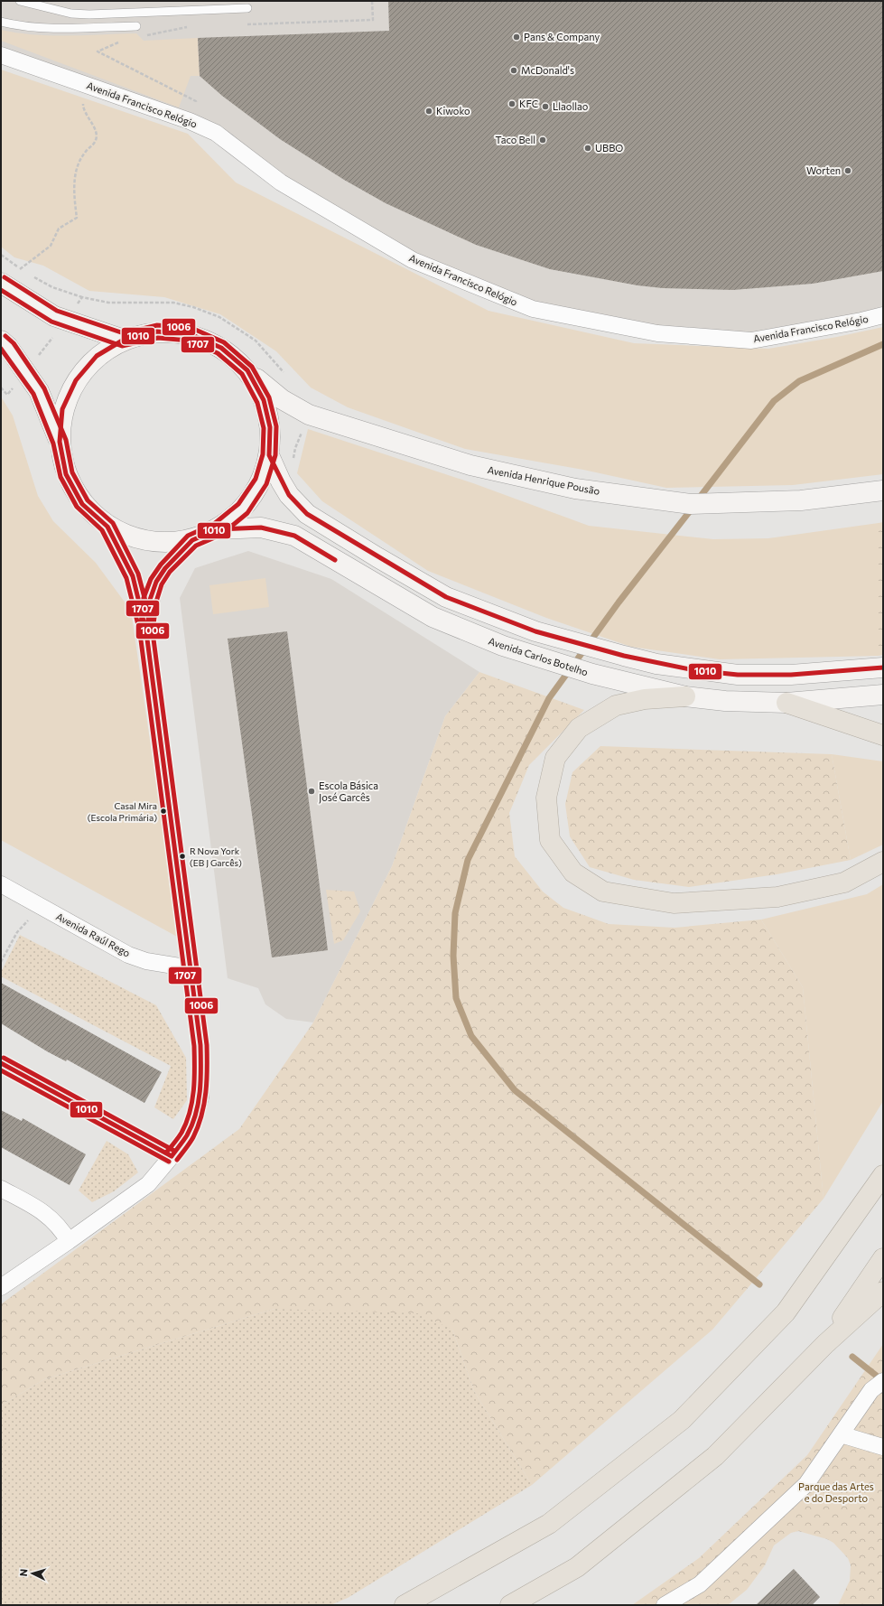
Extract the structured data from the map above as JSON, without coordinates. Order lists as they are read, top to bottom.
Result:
{
  "streets": {
    "main road": ["Avenida Henrique Pousão", "Avenida Carlos Botelho"],
    "street": ["Avenida Francisco Relógio", "Avenida Raúl Rego"]
  },
  "parks": ["Parque das Artes e do Desporto"],
  "places": [
    "Pans & Company",
    "McDonald's",
    "KFC",
    "Llaollao",
    "Kiwoko",
    "Taco Bell",
    "UBBO",
    "Worten",
    "Escola Básica José Garcês",
    "Casal Mira (Escola Primária)",
    "R Nova York (EB J Garcês)"
  ],
  "lines": ["transit line 1006", "transit line 1707", "transit line 1010"],
  "north": "left"
}
